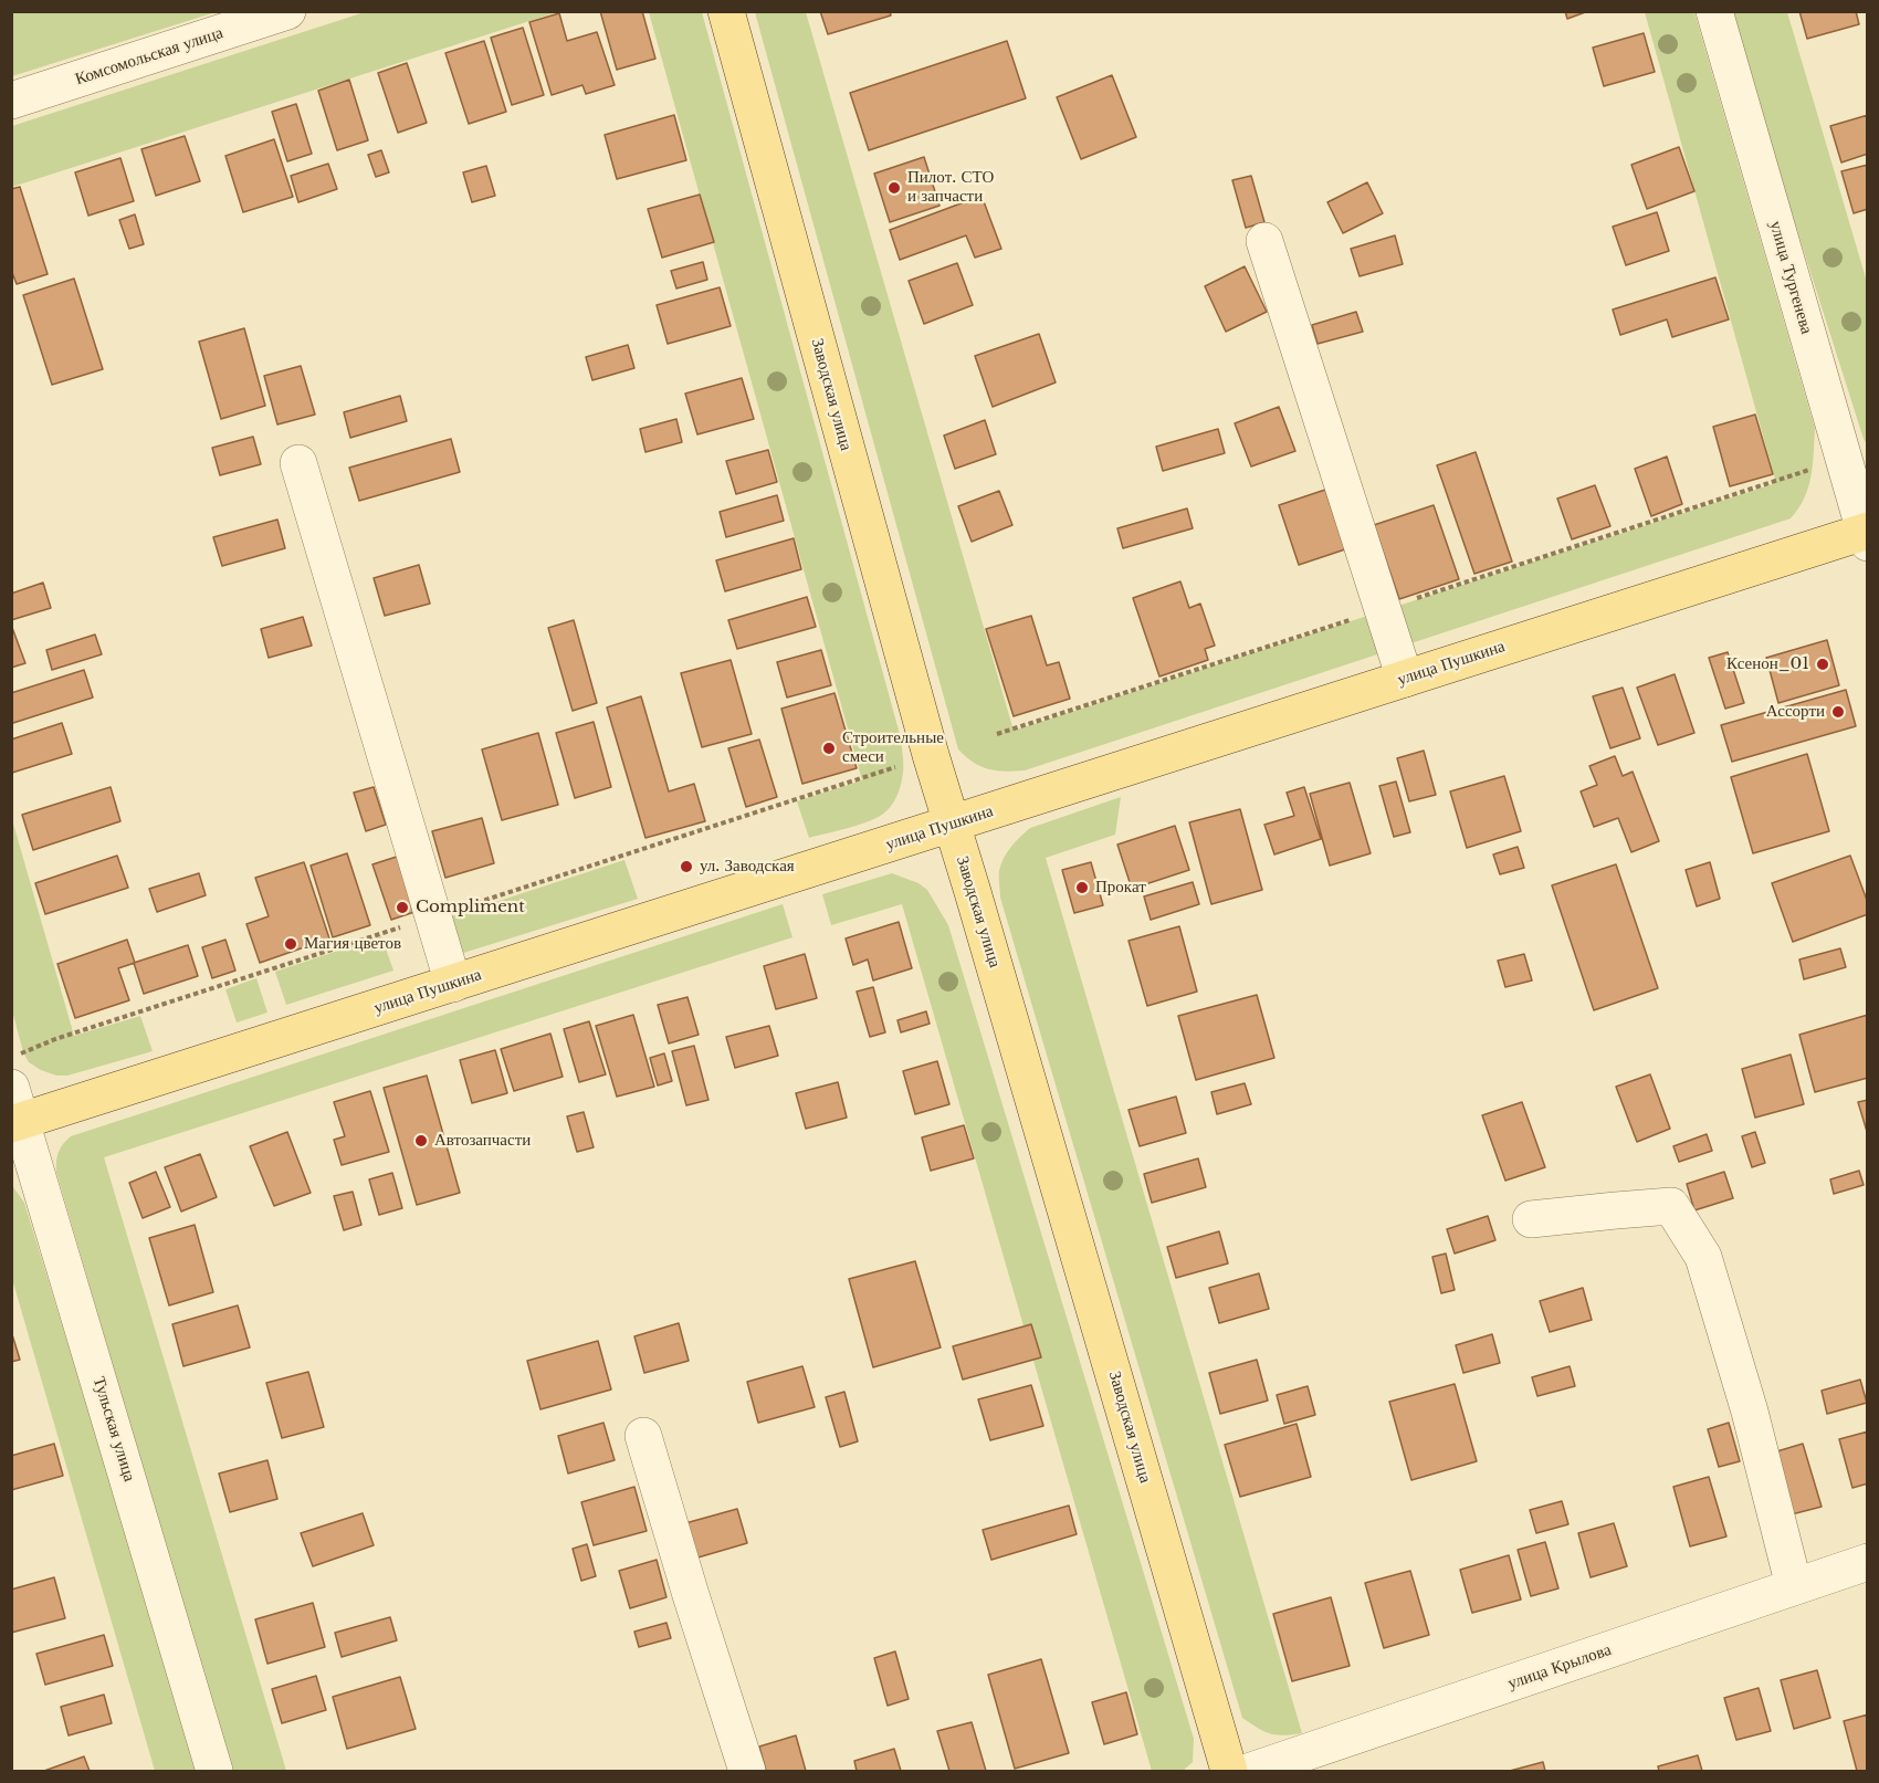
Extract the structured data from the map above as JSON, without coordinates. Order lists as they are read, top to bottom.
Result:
{
  "streets": {
    "main road": ["Заводская улица", "улица Пушкина"],
    "street": [
      "Комсомольская улица",
      "улица Тургенева",
      "Тульская улица",
      "улица Крылова"
    ]
  },
  "crossings": [
    ["улица Тургенева", "улица Пушкина"],
    ["Заводская улица", "улица Пушкина"],
    ["улица Пушкина", "Тульская улица"]
  ],
  "places": [
    "Пилот. СТО и запчасти",
    "Ксенон_01",
    "Ассорти",
    "Строительные смеси",
    "ул. Заводская",
    "Прокат",
    "Compliment",
    "Магия цветов",
    "Автозапчасти"
  ]
}
